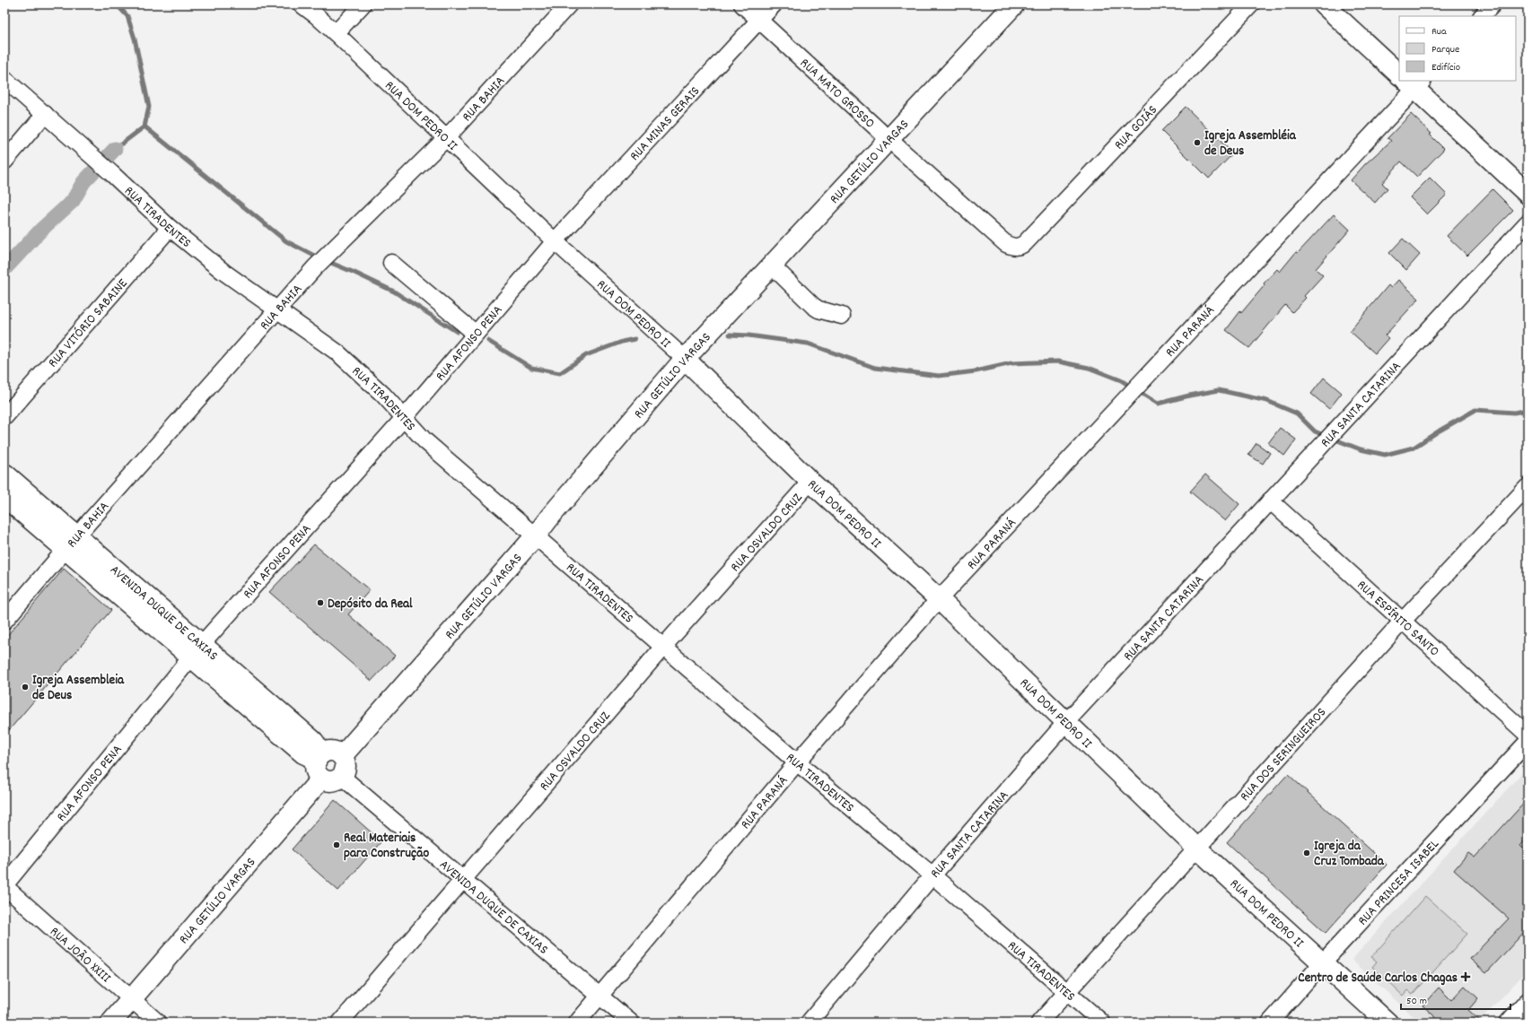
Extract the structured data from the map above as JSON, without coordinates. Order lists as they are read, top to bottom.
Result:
{
  "streets": {
    "street": [
      "RUA MATO GROSSO",
      "RUA BAHIA",
      "RUA DOM PEDRO II",
      "RUA MINAS GERAIS",
      "RUA GOIÁS",
      "RUA GETÚLIO VARGAS",
      "RUA TIRADENTES",
      "RUA VITÓRIO SABAINE",
      "RUA PARANÁ",
      "RUA AFONSO PENA",
      "RUA SANTA CATARINA",
      "RUA OSVALDO CRUZ",
      "AVENIDA DUQUE DE CAXIAS",
      "RUA ESPÍRITO SANTO",
      "RUA DOS SERINGUEIROS",
      "RUA PRINCESA ISABEL",
      "RUA JOÃO XXIII"
    ]
  },
  "crossings": [
    ["RUA MATO GROSSO", "RUA MINAS GERAIS"],
    ["RUA MATO GROSSO", "RUA GOIÁS"],
    ["RUA MATO GROSSO", "RUA GETÚLIO VARGAS"],
    ["RUA BAHIA", "RUA DOM PEDRO II"],
    ["RUA BAHIA", "RUA TIRADENTES"],
    ["RUA BAHIA", "AVENIDA DUQUE DE CAXIAS"],
    ["RUA DOM PEDRO II", "RUA MINAS GERAIS"],
    ["RUA DOM PEDRO II", "RUA GETÚLIO VARGAS"],
    ["RUA DOM PEDRO II", "RUA PARANÁ"],
    ["RUA DOM PEDRO II", "RUA AFONSO PENA"],
    ["RUA DOM PEDRO II", "RUA SANTA CATARINA"],
    ["RUA DOM PEDRO II", "RUA OSVALDO CRUZ"],
    ["RUA DOM PEDRO II", "RUA DOS SERINGUEIROS"],
    ["RUA DOM PEDRO II", "RUA PRINCESA ISABEL"],
    ["RUA MINAS GERAIS", "RUA AFONSO PENA"],
    ["RUA GETÚLIO VARGAS", "RUA TIRADENTES"],
    ["RUA GETÚLIO VARGAS", "AVENIDA DUQUE DE CAXIAS"],
    ["RUA GETÚLIO VARGAS", "RUA JOÃO XXIII"],
    ["RUA TIRADENTES", "RUA VITÓRIO SABAINE"],
    ["RUA TIRADENTES", "RUA PARANÁ"],
    ["RUA TIRADENTES", "RUA AFONSO PENA"],
    ["RUA TIRADENTES", "RUA SANTA CATARINA"],
    ["RUA TIRADENTES", "RUA OSVALDO CRUZ"],
    ["RUA TIRADENTES", "RUA DOS SERINGUEIROS"],
    ["RUA PARANÁ", "AVENIDA DUQUE DE CAXIAS"],
    ["RUA AFONSO PENA", "AVENIDA DUQUE DE CAXIAS"],
    ["RUA AFONSO PENA", "RUA JOÃO XXIII"],
    ["RUA SANTA CATARINA", "RUA ESPÍRITO SANTO"],
    ["RUA OSVALDO CRUZ", "AVENIDA DUQUE DE CAXIAS"],
    ["RUA ESPÍRITO SANTO", "RUA DOS SERINGUEIROS"]
  ],
  "places": {
    "other": [
      "Igreja Assembléia de Deus",
      "Depósito da Real",
      "Igreja Assembleia de Deus",
      "Real Materiais para Construção",
      "Igreja da Cruz Tombada"
    ],
    "health": ["Centro de Saúde Carlos Chagas"]
  },
  "legend": ["Rua", "Parque", "Edifício"],
  "scale_bar": "50 m"
}
